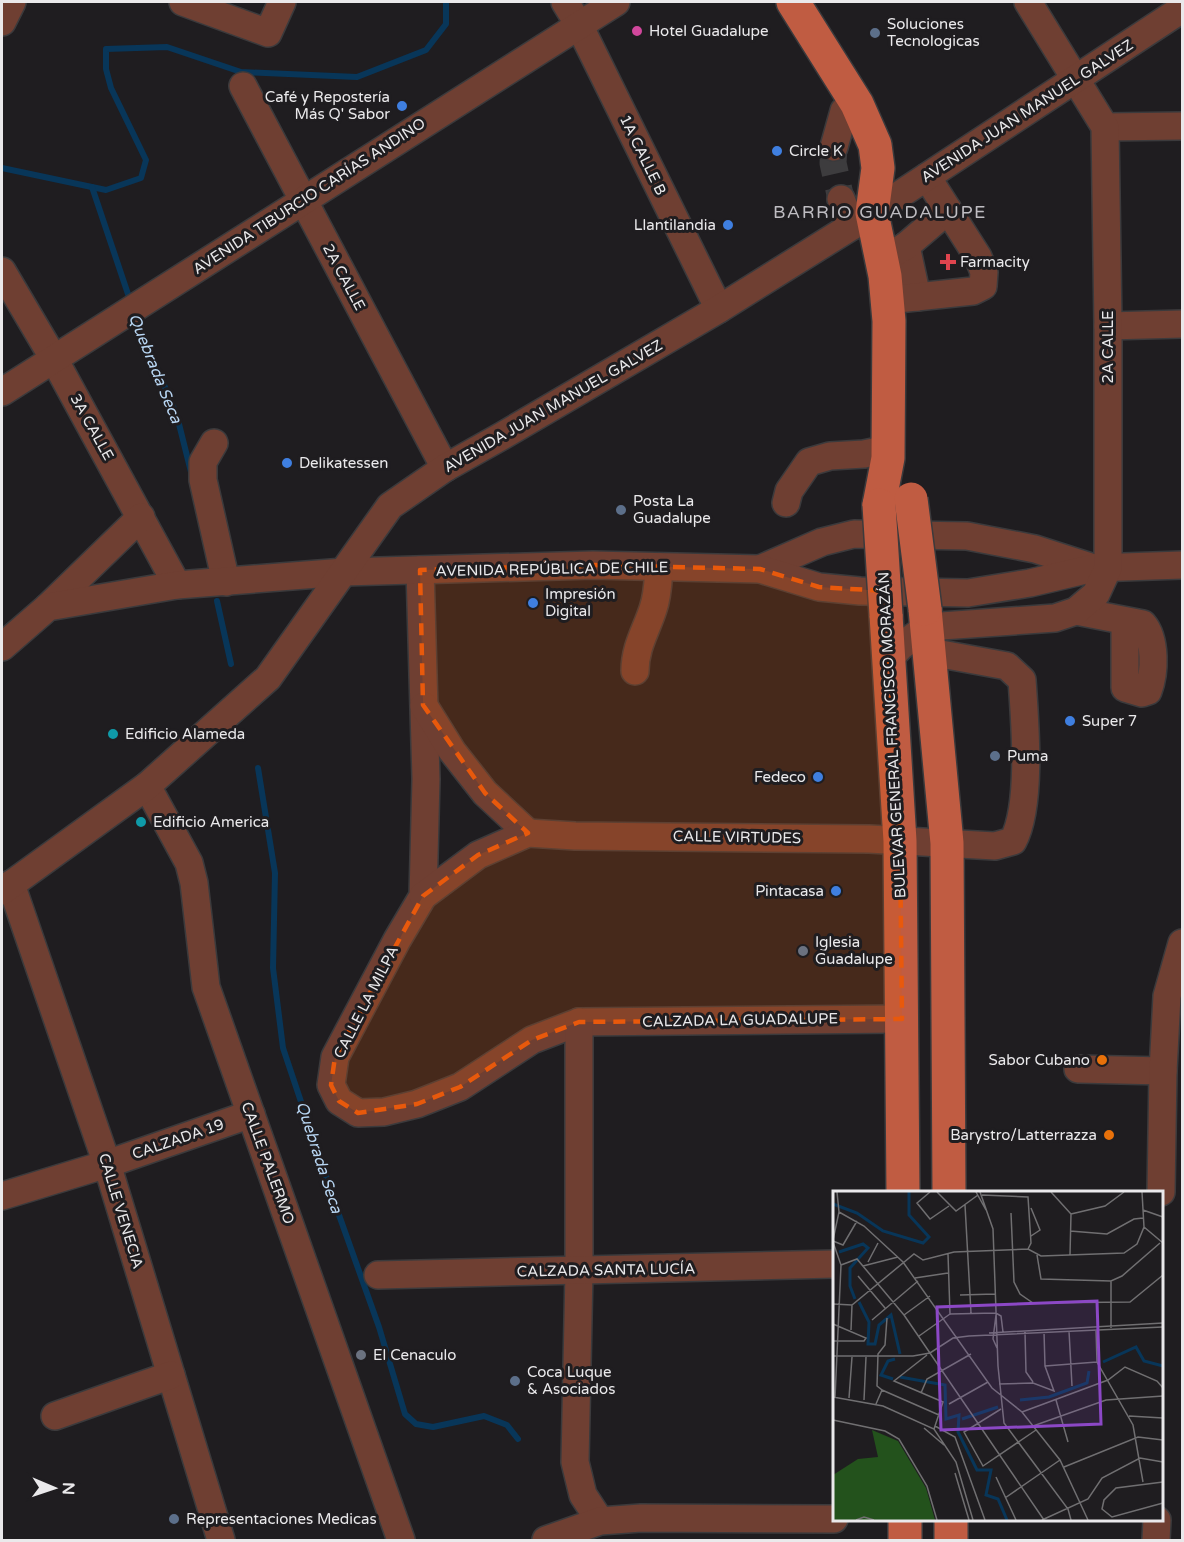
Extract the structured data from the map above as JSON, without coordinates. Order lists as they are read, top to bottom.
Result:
{
  "streets": {
    "main road": ["BULEVAR GENERAL FRANCISCO MORAZÁN"],
    "street": [
      "AVENIDA JUAN MANUEL GALVEZ",
      "1A CALLE B",
      "AVENIDA TIBURCIO CARÍAS ANDINO",
      "2A CALLE",
      "3A CALLE",
      "AVENIDA REPÚBLICA DE CHILE",
      "CALLE VIRTUDES",
      "CALLE LA MILPA",
      "CALZADA LA GUADALUPE",
      "CALZADA 19",
      "CALLE PALERMO",
      "CALLE VENECIA",
      "CALZADA SANTA LUCÍA"
    ]
  },
  "crossings": [
    ["AVENIDA JUAN MANUEL GALVEZ", "1A CALLE B"],
    ["AVENIDA JUAN MANUEL GALVEZ", "2A CALLE"],
    ["AVENIDA JUAN MANUEL GALVEZ", "AVENIDA REPÚBLICA DE CHILE"],
    ["AVENIDA JUAN MANUEL GALVEZ", "BULEVAR GENERAL FRANCISCO MORAZÁN"],
    ["AVENIDA JUAN MANUEL GALVEZ", "CALLE PALERMO"],
    ["AVENIDA JUAN MANUEL GALVEZ", "CALLE VENECIA"],
    ["1A CALLE B", "AVENIDA TIBURCIO CARÍAS ANDINO"],
    ["AVENIDA TIBURCIO CARÍAS ANDINO", "2A CALLE"],
    ["AVENIDA TIBURCIO CARÍAS ANDINO", "3A CALLE"],
    ["2A CALLE", "AVENIDA REPÚBLICA DE CHILE"],
    ["3A CALLE", "AVENIDA REPÚBLICA DE CHILE"],
    ["AVENIDA REPÚBLICA DE CHILE", "CALLE LA MILPA"],
    ["BULEVAR GENERAL FRANCISCO MORAZÁN", "CALLE VIRTUDES"],
    ["BULEVAR GENERAL FRANCISCO MORAZÁN", "CALZADA LA GUADALUPE"],
    ["CALLE VIRTUDES", "CALLE LA MILPA"],
    ["CALLE LA MILPA", "CALZADA LA GUADALUPE"],
    ["CALZADA 19", "CALLE PALERMO"],
    ["CALZADA 19", "CALLE VENECIA"]
  ],
  "districts": ["BARRIO GUADALUPE"],
  "water": ["Quebrada Seca"],
  "places": {
    "other": [
      "Hotel Guadalupe",
      "Soluciones Tecnologicas",
      "Café y Repostería Más Q' Sabor",
      "Circle K",
      "Llantilandia",
      "Delikatessen",
      "Posta La Guadalupe",
      "Impresión Digital",
      "Super 7",
      "Edificio Alameda",
      "Puma",
      "Fedeco",
      "Edificio America",
      "Pintacasa",
      "Iglesia Guadalupe",
      "Sabor Cubano",
      "Barystro/Latterrazza",
      "El Cenaculo",
      "Coca Luque & Asociados",
      "Representaciones Medicas"
    ],
    "health": ["Farmacity"]
  },
  "north": "right"
}
